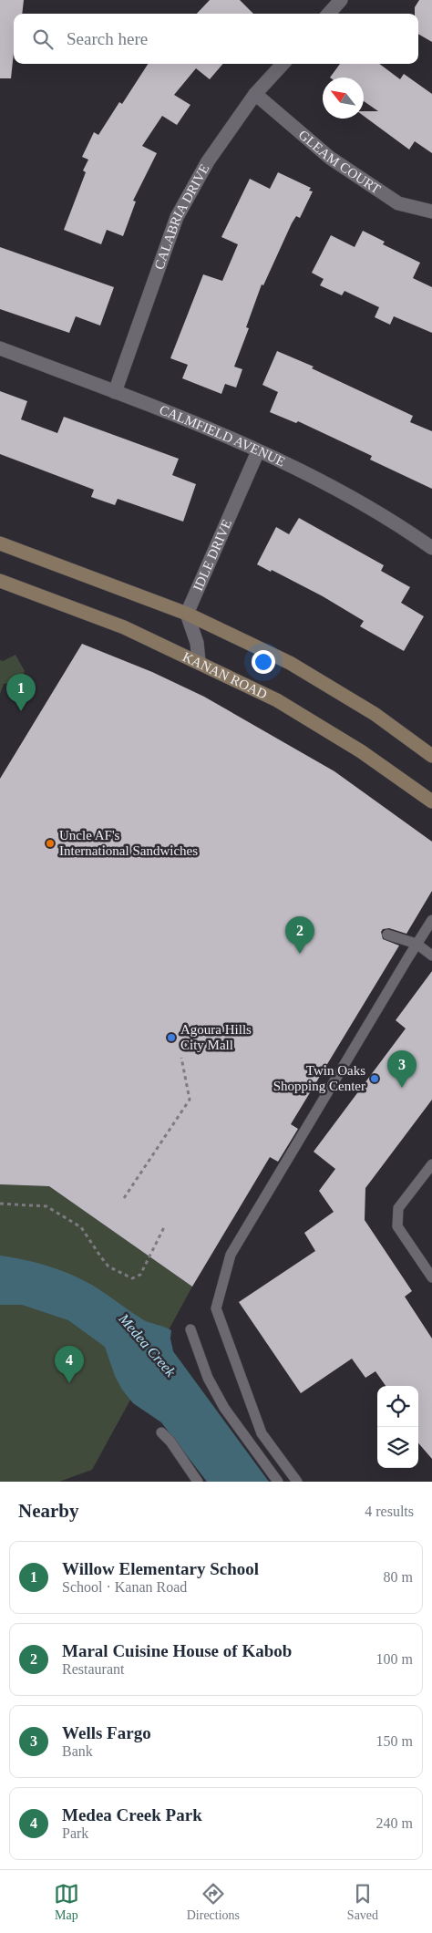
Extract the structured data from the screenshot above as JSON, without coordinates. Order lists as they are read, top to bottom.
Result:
{
  "streets": {
    "main road": ["KANAN ROAD"],
    "street": [
      "GLEAM COURT",
      "CALABRIA DRIVE",
      "CALMFIELD AVENUE",
      "IDLE DRIVE"
    ]
  },
  "crossings": [
    ["GLEAM COURT", "CALABRIA DRIVE"],
    ["CALABRIA DRIVE", "CALMFIELD AVENUE"],
    ["CALMFIELD AVENUE", "IDLE DRIVE"]
  ],
  "water": ["Medea Creek"],
  "places": ["Uncle AF's International Sandwiches", "Agoura Hills City Mall", "Twin Oaks Shopping Center"],
  "north": "top left",
  "page": {
    "search": "Search here",
    "pins": [
      "1",
      "2",
      "3",
      "4"
    ],
    "heading": ["Nearby", "4 results"],
    "list": [
      {
        "mark": "1",
        "name": "Willow Elementary School",
        "note": "School · Kanan Road",
        "value": "80 m"
      },
      {
        "mark": "2",
        "name": "Maral Cuisine House of Kabob",
        "note": "Restaurant",
        "value": "100 m"
      },
      {
        "mark": "3",
        "name": "Wells Fargo",
        "note": "Bank",
        "value": "150 m"
      },
      {
        "mark": "4",
        "name": "Medea Creek Park",
        "note": "Park",
        "value": "240 m"
      }
    ],
    "nav": ["Map", "Directions", "Saved"]
  }
}
